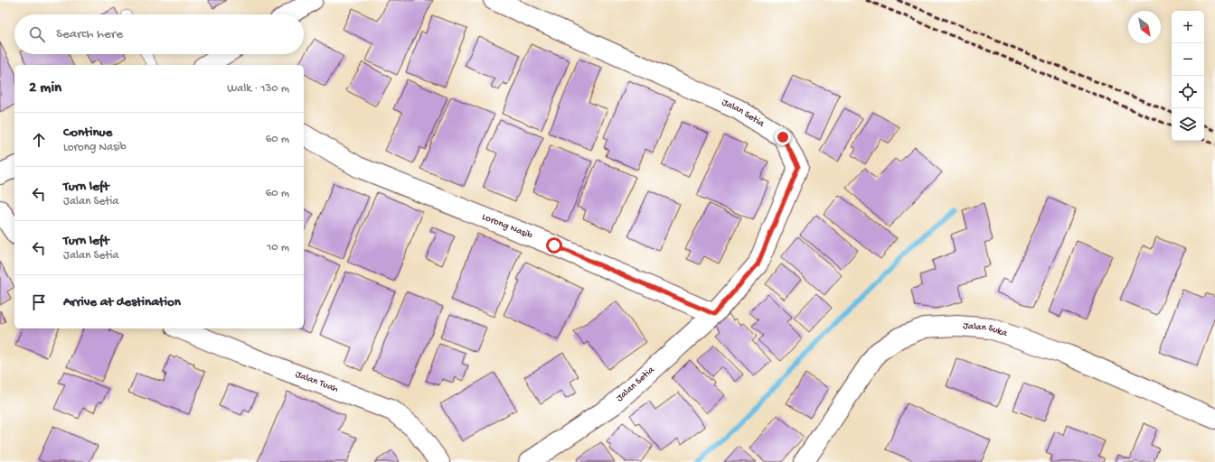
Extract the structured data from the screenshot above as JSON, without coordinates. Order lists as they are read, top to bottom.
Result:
{
  "streets": {
    "street": [
      "Jalan Setia",
      "Lorong Nasib",
      "Jalan Suka",
      "Jalan Tuah"
    ]
  },
  "crossings": [
    ["Jalan Setia", "Lorong Nasib"]
  ],
  "north": "bottom right",
  "page": {
    "map_buttons": ["+", "−"],
    "search": "Search here",
    "heading": ["2 min", "Walk · 130 m"],
    "list": [
      ["Continue", "Lorong Nasib", "60 m"],
      ["Turn left", "Jalan Setia", "60 m"],
      ["Turn left", "Jalan Setia", "10 m"],
      "Arrive at destination"
    ]
  }
}
